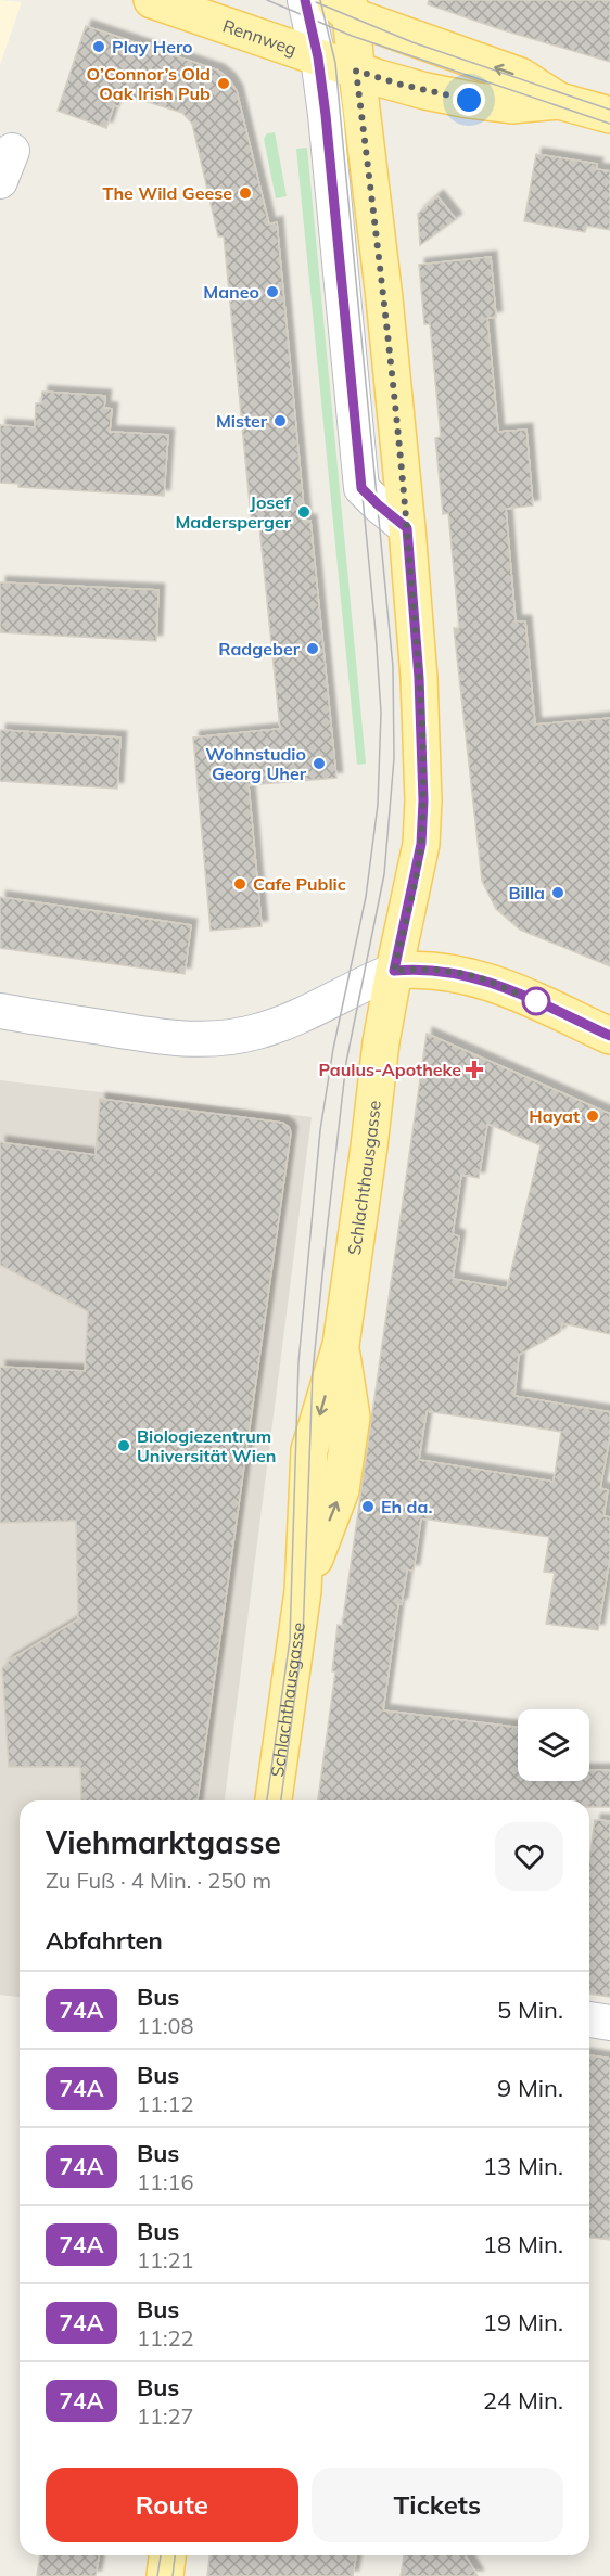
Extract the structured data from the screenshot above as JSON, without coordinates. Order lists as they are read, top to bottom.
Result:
{
  "streets": {
    "main road": ["Rennweg", "Schlachthausgasse"]
  },
  "crossings": [
    ["Rennweg", "Schlachthausgasse"]
  ],
  "places": {
    "other": [
      "Play Hero",
      "O’Connor’s Old Oak Irish Pub",
      "The Wild Geese",
      "Maneo",
      "Mister",
      "Josef Madersperger",
      "Radgeber",
      "Wohnstudio Georg Uher",
      "Cafe Public",
      "Billa",
      "Hayat",
      "Biologiezentrum Universität Wien",
      "Eh da."
    ],
    "health": ["Paulus-Apotheke"]
  },
  "lines": ["bus line 74A"],
  "page": {
    "heading": [
      ["Viehmarktgasse", "Zu Fuß · 4 Min. · 250 m"],
      "Abfahrten"
    ],
    "list": [
      {
        "mark": "74A",
        "name": "Bus",
        "note": "11:08",
        "value": "5 Min."
      },
      {
        "mark": "74A",
        "name": "Bus",
        "note": "11:12",
        "value": "9 Min."
      },
      {
        "mark": "74A",
        "name": "Bus",
        "note": "11:16",
        "value": "13 Min."
      },
      {
        "mark": "74A",
        "name": "Bus",
        "note": "11:21",
        "value": "18 Min."
      },
      {
        "mark": "74A",
        "name": "Bus",
        "note": "11:22",
        "value": "19 Min."
      },
      {
        "mark": "74A",
        "name": "Bus",
        "note": "11:27",
        "value": "24 Min."
      }
    ],
    "buttons": ["Route", "Tickets"]
  }
}
